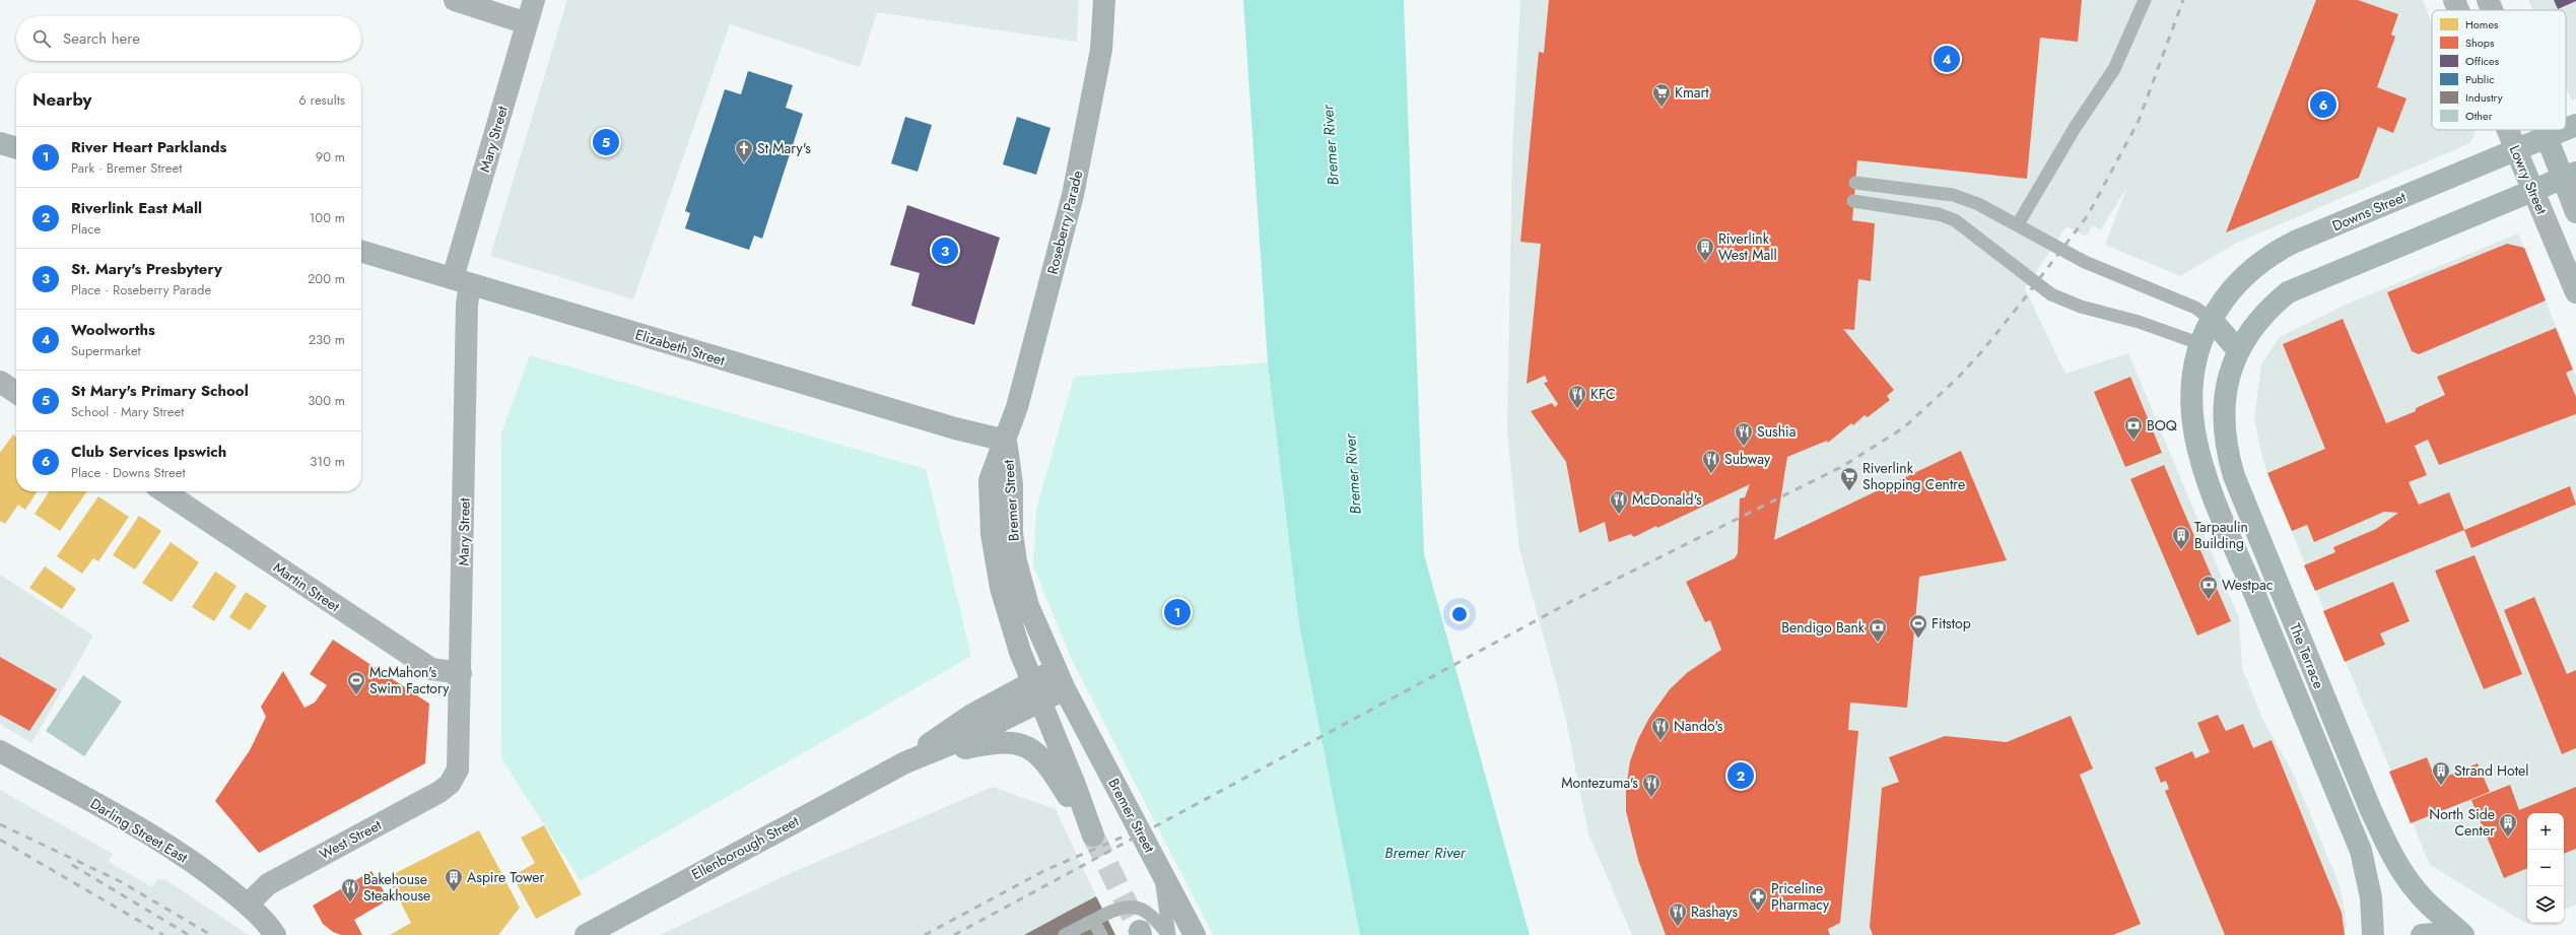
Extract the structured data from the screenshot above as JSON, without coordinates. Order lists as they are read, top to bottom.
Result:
{
  "streets": {
    "main road": ["Lowry Street", "Downs Street", "The Terrace"],
    "street": [
      "Mary Street",
      "Roseberry Parade",
      "Elizabeth Street",
      "Bremer Street",
      "Martin Street",
      "Darling Street East",
      "West Street",
      "Ellenborough Street"
    ]
  },
  "crossings": [
    ["Mary Street", "Elizabeth Street"],
    ["Mary Street", "Martin Street"],
    ["Mary Street", "West Street"],
    ["Lowry Street", "Downs Street"],
    ["Downs Street", "The Terrace"],
    ["Roseberry Parade", "Elizabeth Street"],
    ["Roseberry Parade", "Bremer Street"],
    ["Elizabeth Street", "Bremer Street"],
    ["Bremer Street", "Ellenborough Street"],
    ["Darling Street East", "West Street"]
  ],
  "water": ["Bremer River"],
  "places": {
    "supermarket": ["Kmart", "Riverlink Shopping Centre"],
    "church": ["St Mary's"],
    "building": [
      "Riverlink West Mall",
      "Tarpaulin Building",
      "Strand Hotel",
      "North Side Center",
      "Aspire Tower"
    ],
    "restaurant": [
      "KFC",
      "Sushia",
      "Subway",
      "McDonald's",
      "Nando's",
      "Montezuma's",
      "Bakehouse Steakhouse",
      "Rashays"
    ],
    "bank": ["BOQ", "Westpac", "Bendigo Bank"],
    "sports": ["Fitstop", "McMahon's Swim Factory"],
    "pharmacy": ["Priceline Pharmacy"]
  },
  "legend": [
    "Homes",
    "Shops",
    "Offices",
    "Public",
    "Industry",
    "Other"
  ],
  "page": {
    "search": "Search here",
    "pins": [
      "4",
      "6",
      "5",
      "3",
      "1",
      "2"
    ],
    "heading": ["Nearby", "6 results"],
    "list": [
      {
        "mark": "1",
        "name": "River Heart Parklands",
        "note": "Park · Bremer Street",
        "value": "90 m"
      },
      {
        "mark": "2",
        "name": "Riverlink East Mall",
        "note": "Place",
        "value": "100 m"
      },
      {
        "mark": "3",
        "name": "St. Mary's Presbytery",
        "note": "Place · Roseberry Parade",
        "value": "200 m"
      },
      {
        "mark": "4",
        "name": "Woolworths",
        "note": "Supermarket",
        "value": "230 m"
      },
      {
        "mark": "5",
        "name": "St Mary's Primary School",
        "note": "School · Mary Street",
        "value": "300 m"
      },
      {
        "mark": "6",
        "name": "Club Services Ipswich",
        "note": "Place · Downs Street",
        "value": "310 m"
      }
    ],
    "map_buttons": ["+", "−"]
  }
}
